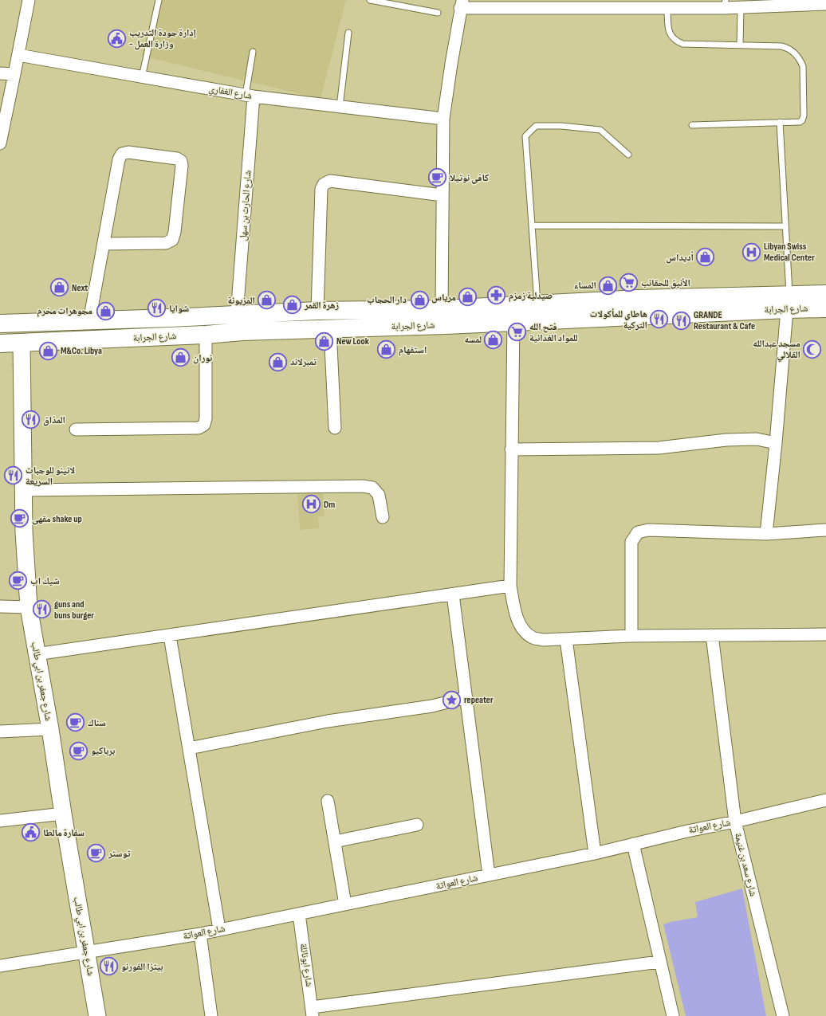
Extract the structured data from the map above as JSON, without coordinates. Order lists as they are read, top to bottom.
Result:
{
  "streets": {
    "main road": ["شارع الجرابة"],
    "street": [
      "شارع الغفاري",
      "شارع الحارث بن سهل",
      "شارع جعفر بن ابي طالب",
      "شارع العواتة",
      "شارع سعد بن غنيمة",
      "شارع ابونائلة"
    ]
  },
  "crossings": [
    ["شارع الغفاري", "شارع الحارث بن سهل"],
    ["شارع الحارث بن سهل", "شارع الجرابة"],
    ["شارع الجرابة", "شارع جعفر بن ابي طالب"],
    ["شارع جعفر بن ابي طالب", "شارع العواتة"],
    ["شارع العواتة", "شارع سعد بن غنيمة"],
    ["شارع العواتة", "شارع ابونائلة"]
  ],
  "places": {
    "public building": ["إدارة جودة التدريب - وزارة العمل", "سفارة مالطا"],
    "cafe": [
      "كافي نوتيلا",
      "مقهى shake up",
      "شيك اب",
      "سناك",
      "برباكيو",
      "توستر"
    ],
    "hospital": ["Libyan Swiss Medical Center", "Dm"],
    "shop": [
      "أديداس",
      "المساء",
      "Next",
      "مرياس",
      "دار الحجاب",
      "المزيونة",
      "زهرة القمر",
      "مجوهرات مخرم",
      "لمسه",
      "New Look",
      "استفهام",
      "M&Co. Libya",
      "نوران",
      "تمبرلاند"
    ],
    "supermarket": ["الأنيق للحقائب", "فتح الله للمواد الغدائية"],
    "pharmacy": ["صيدلية زمزم"],
    "restaurant": [
      "شوايا",
      "هاطاي للمأكولات التركية",
      "GRANDE Restaurant & Cafe",
      "المذاق",
      "لاتينو للوجبات السريعة",
      "guns and buns burger",
      "بيتزا الفورنو"
    ],
    "mosque": ["مسجد عبدالله القلالي"],
    "place": ["repeater"]
  }
}
